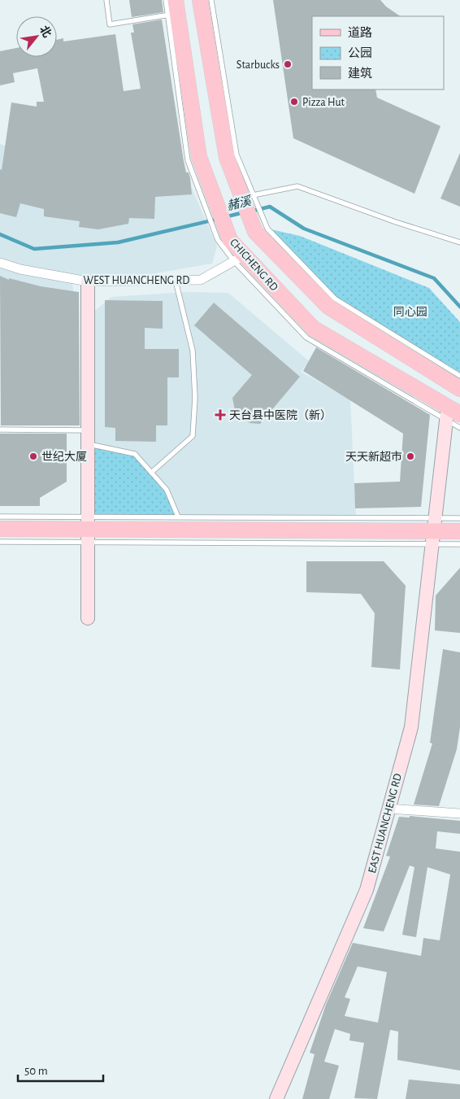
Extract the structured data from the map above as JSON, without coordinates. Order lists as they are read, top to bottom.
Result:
{
  "streets": {
    "main road": ["CHICHENG RD", "EAST HUANCHENG RD"],
    "street": ["WEST HUANCHENG RD"]
  },
  "crossings": [
    ["CHICHENG RD", "WEST HUANCHENG RD"],
    ["CHICHENG RD", "EAST HUANCHENG RD"]
  ],
  "water": ["赭溪"],
  "parks": ["同心园"],
  "places": {
    "other": [
      "Starbucks",
      "Pizza Hut",
      "世纪大厦",
      "天天新超市"
    ],
    "health": ["天台县中医院（新）"]
  },
  "legend": ["道路", "公园", "建筑"],
  "scale_bar": "50 m",
  "north": "top right"
}
